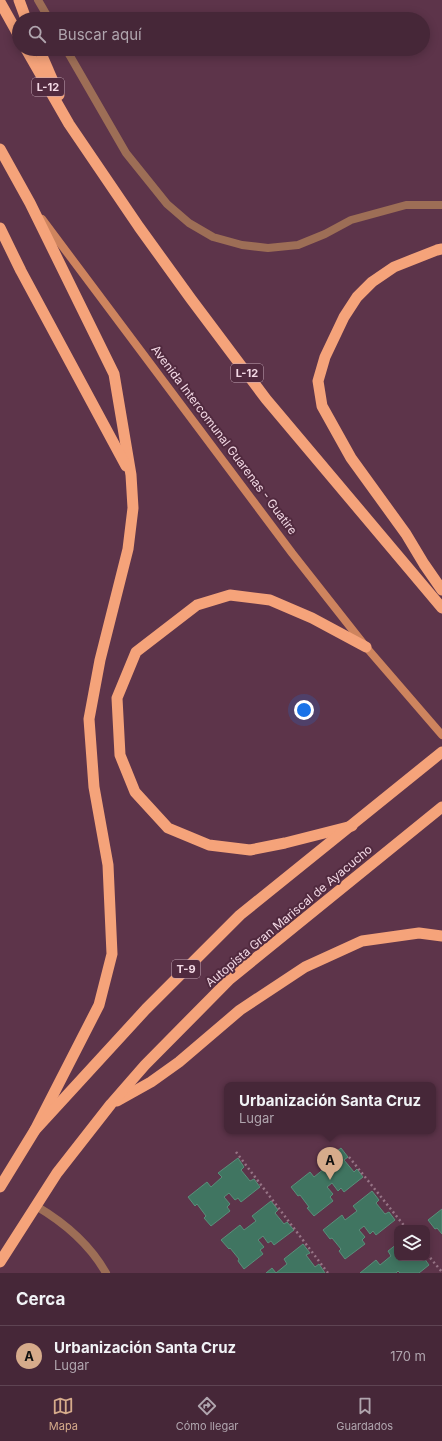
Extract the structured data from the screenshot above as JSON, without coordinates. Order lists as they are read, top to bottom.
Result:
{
  "streets": {
    "highway": [
      "L-12",
      "Avenida Intercomunal Guarenas - Guatire",
      "Autopista Gran Mariscal de Ayacucho",
      "T-9"
    ]
  },
  "page": {
    "search": "Buscar aquí",
    "popup": ["Urbanización Santa Cruz", "Lugar"],
    "pins": "A",
    "heading": "Cerca",
    "list": [
      {
        "mark": "A",
        "name": "Urbanización Santa Cruz",
        "note": "Lugar",
        "value": "170 m"
      }
    ],
    "nav": ["Mapa", "Cómo llegar", "Guardados"]
  }
}
